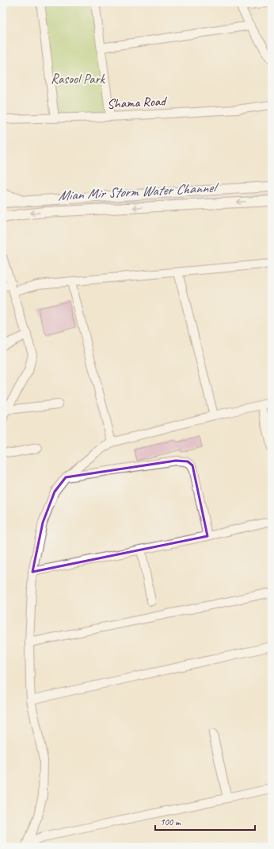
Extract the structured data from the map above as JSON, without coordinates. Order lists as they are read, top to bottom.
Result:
{
  "streets": {
    "street": ["Shama Road"]
  },
  "water": ["Mian Mir Storm Water Channel"],
  "parks": ["Rasool Park"],
  "scale_bar": "100 m"
}
